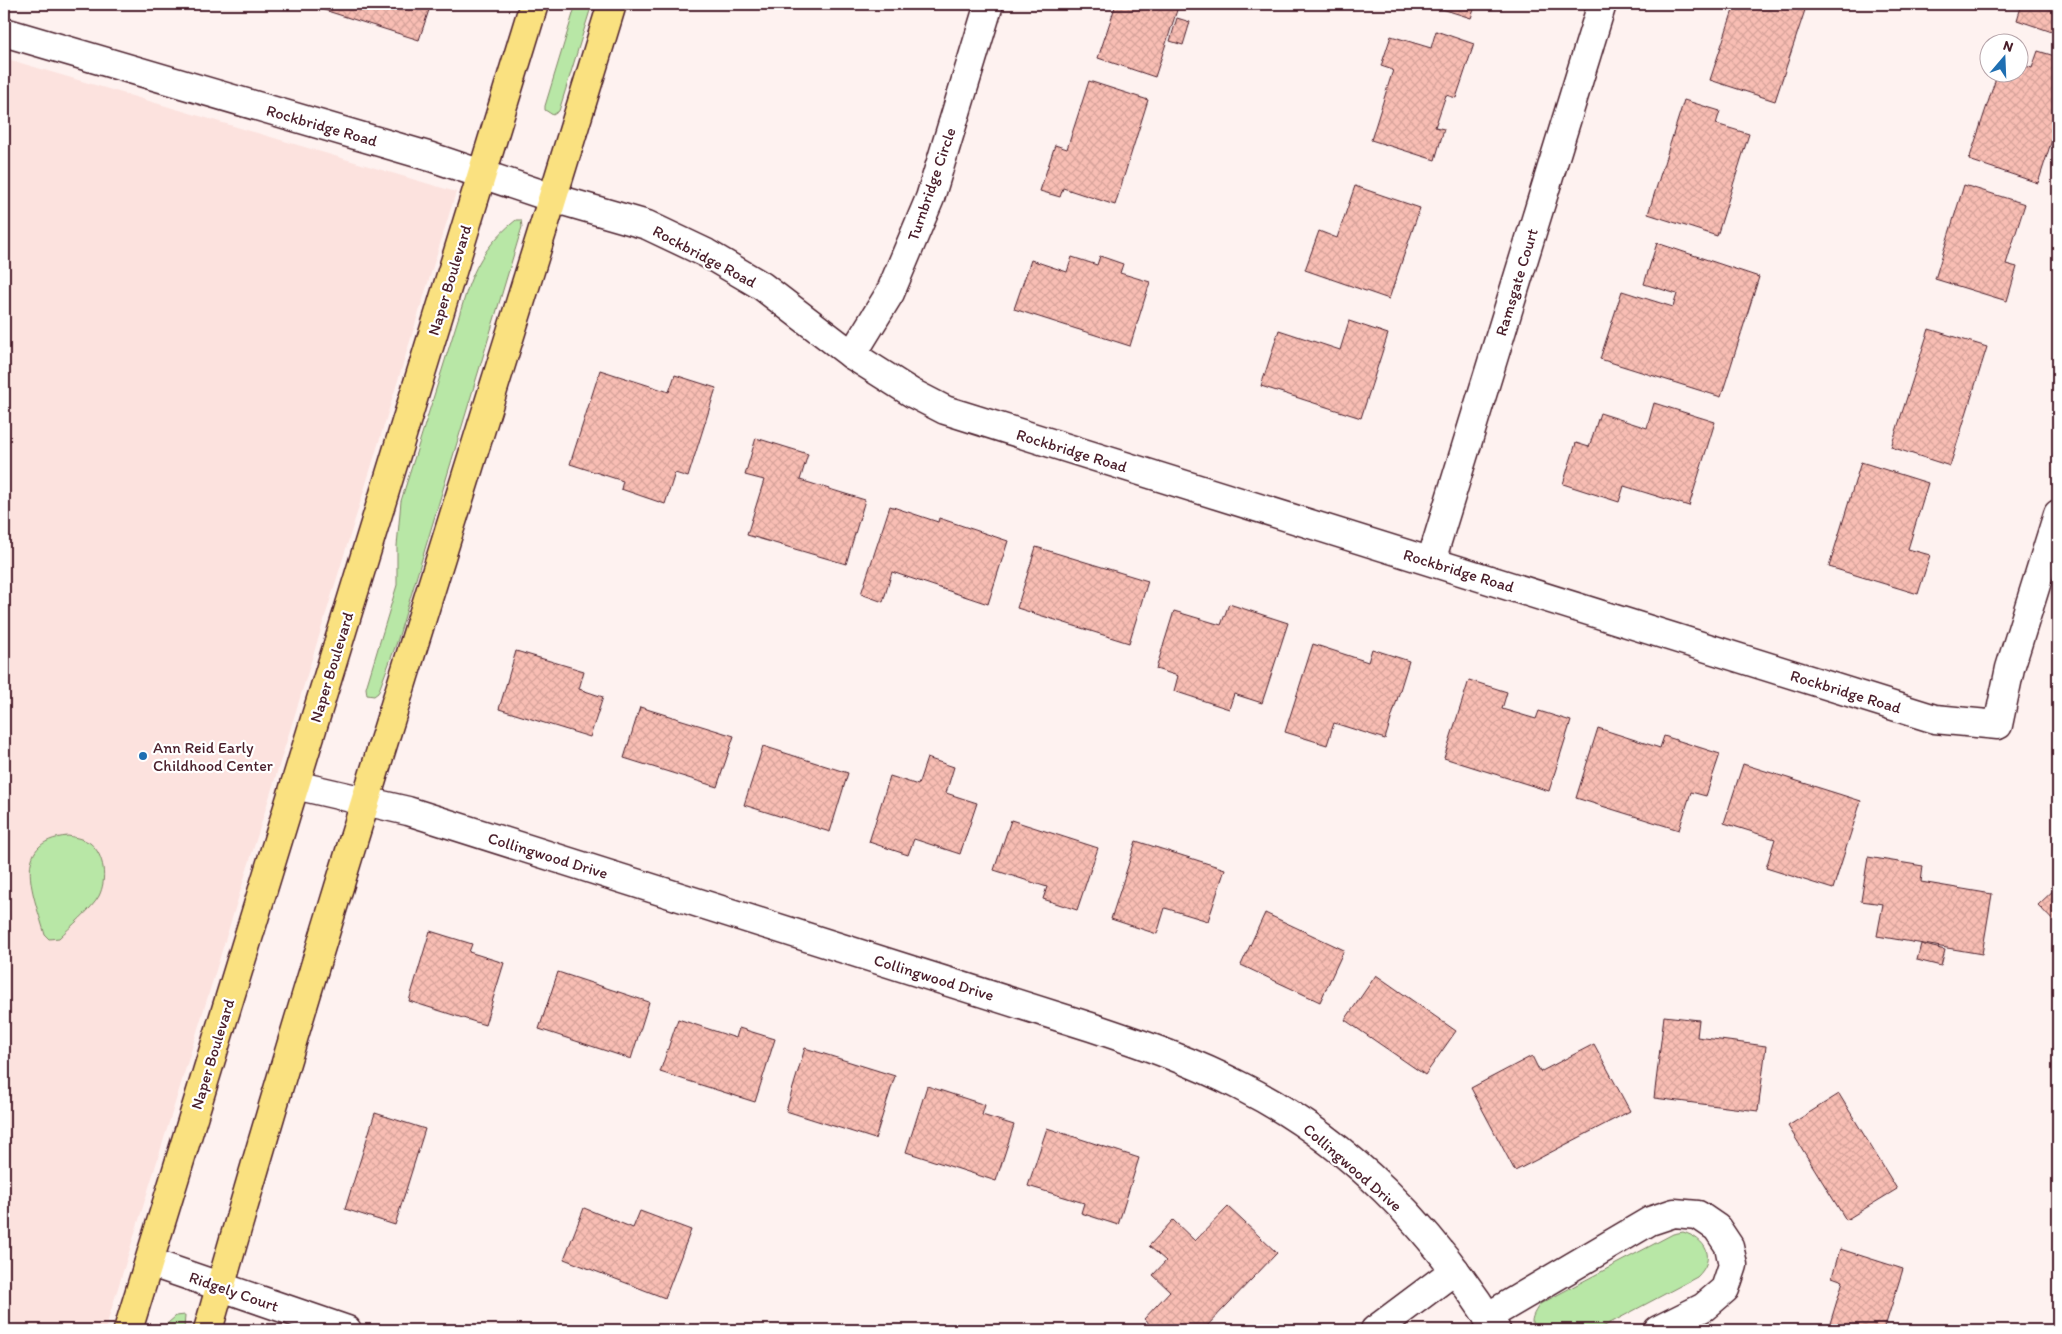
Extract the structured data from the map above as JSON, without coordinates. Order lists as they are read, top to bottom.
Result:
{
  "streets": {
    "main road": ["Naper Boulevard"],
    "street": [
      "Rockbridge Road",
      "Turnbridge Circle",
      "Ramsgate Court",
      "Collingwood Drive",
      "Ridgely Court"
    ]
  },
  "crossings": [
    ["Rockbridge Road", "Turnbridge Circle"],
    ["Rockbridge Road", "Naper Boulevard"],
    ["Rockbridge Road", "Ramsgate Court"],
    ["Naper Boulevard", "Collingwood Drive"],
    ["Naper Boulevard", "Ridgely Court"]
  ],
  "places": ["Ann Reid Early Childhood Center"],
  "north": "top"
}
